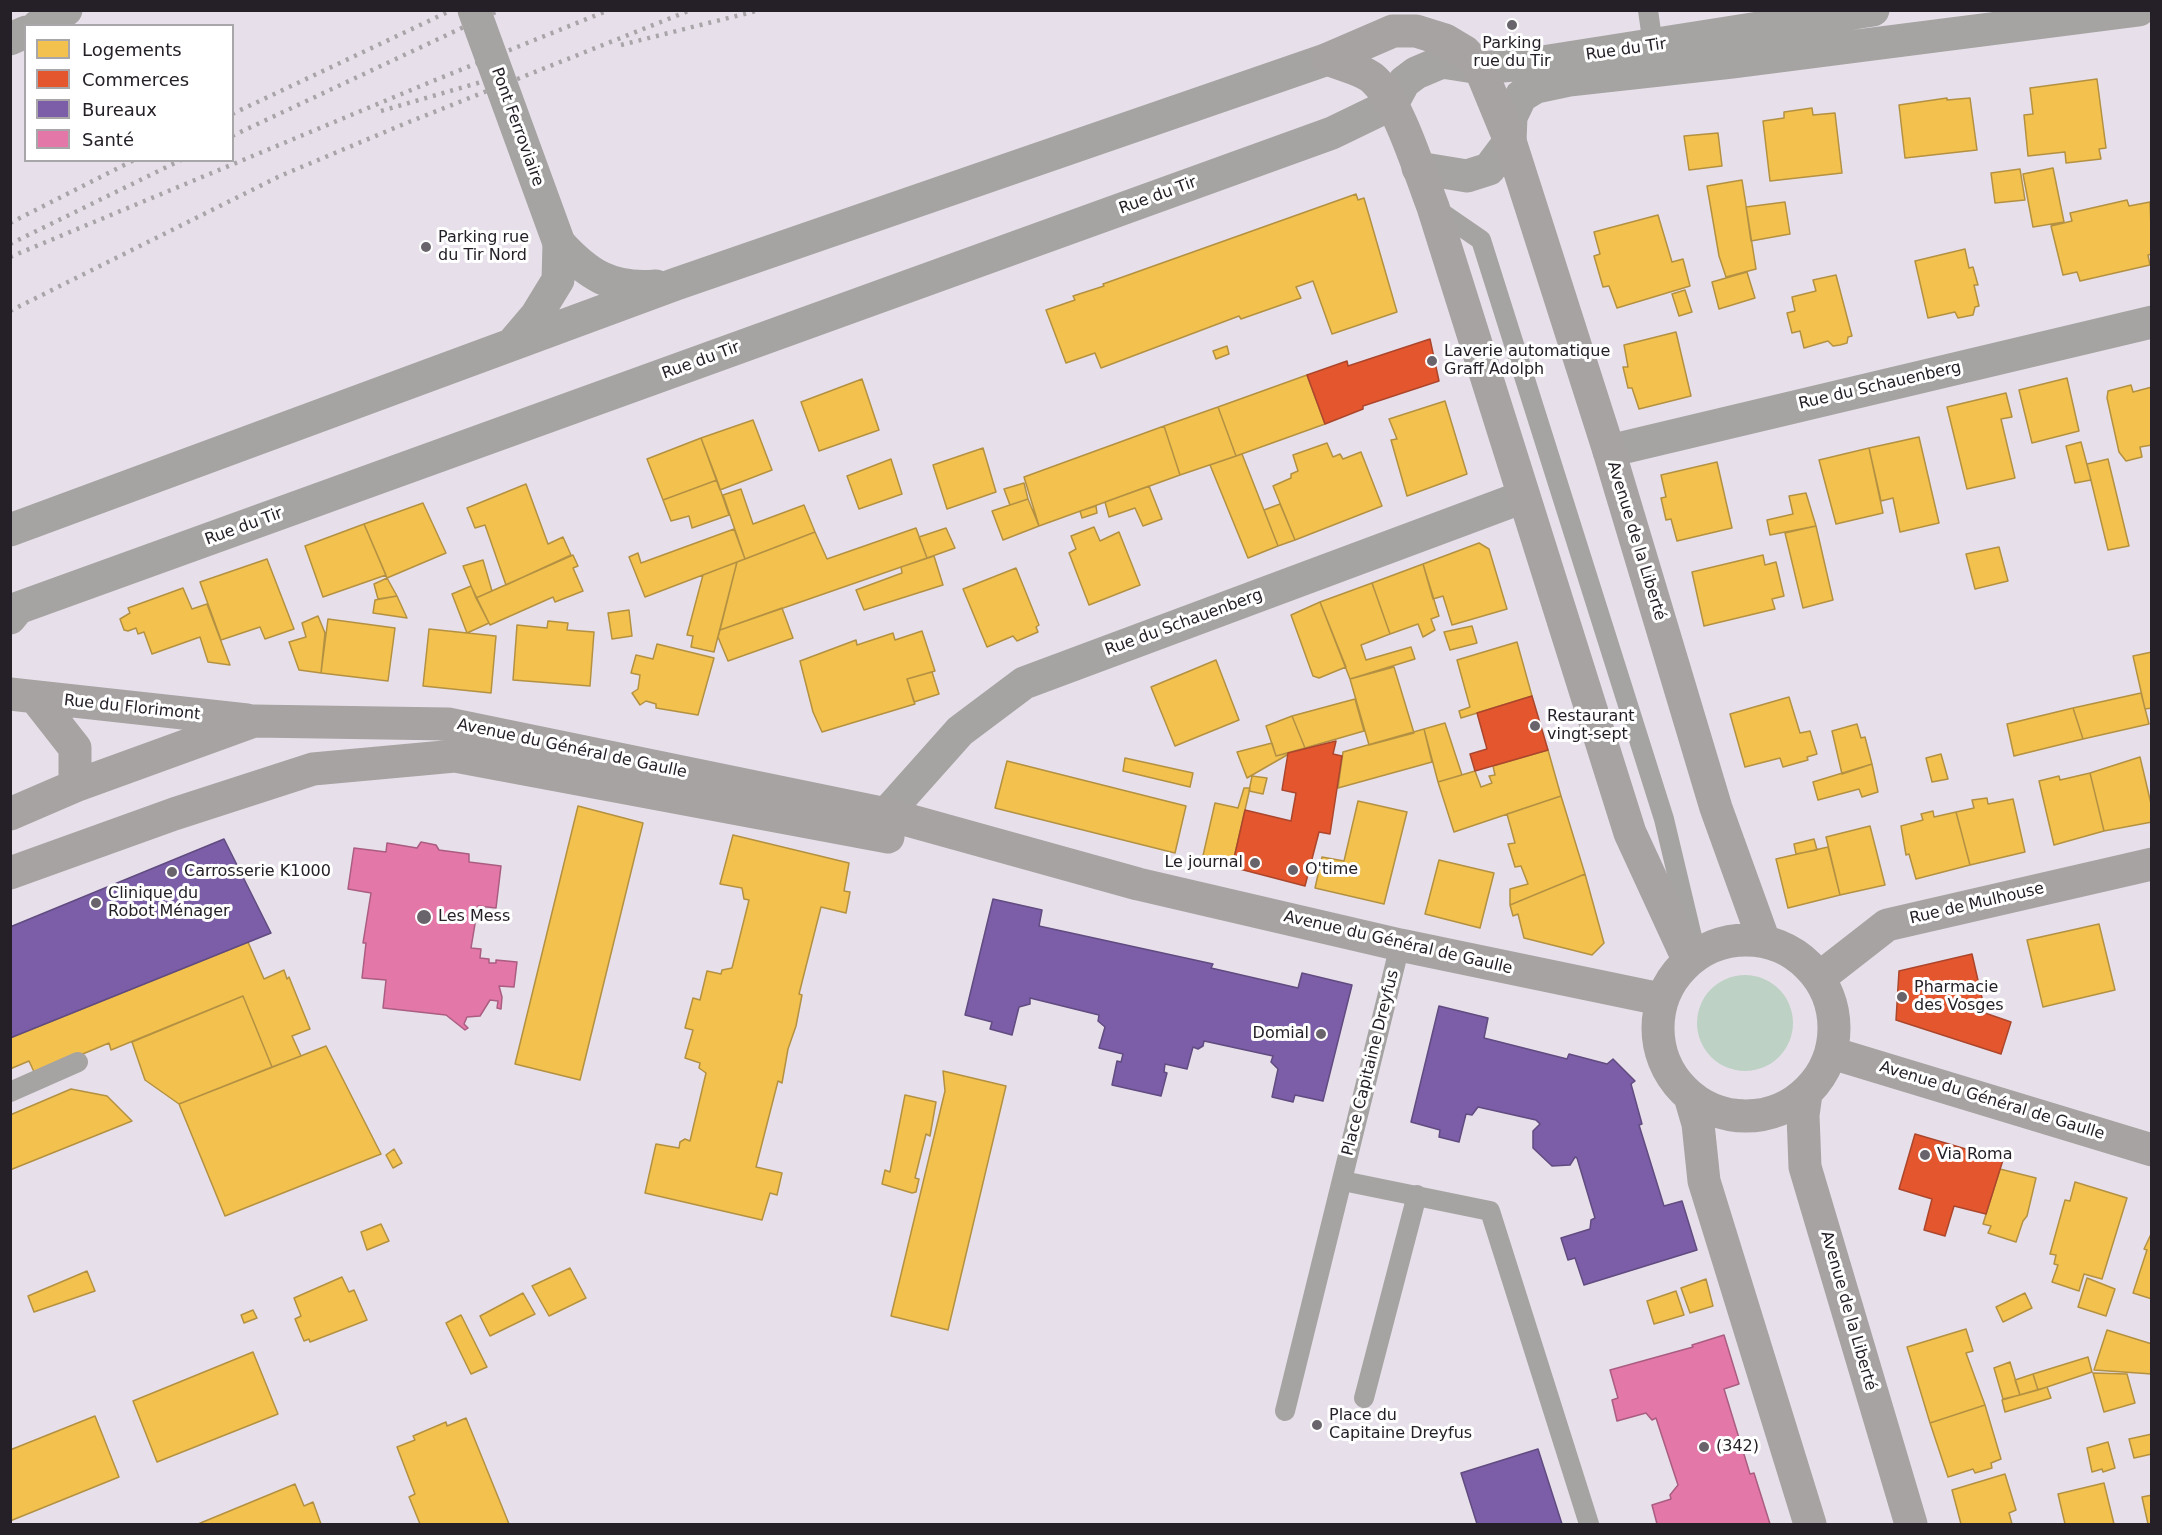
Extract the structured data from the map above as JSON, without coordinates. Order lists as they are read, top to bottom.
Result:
{
  "streets": {
    "main road": [
      "Avenue de la Liberté",
      "Rue du Florimont",
      "Avenue du Général de Gaulle",
      "Rue de Mulhouse"
    ],
    "street": ["Rue du Tir", "Pont Ferroviaire", "Rue du Schauenberg"],
    "lane": ["Place Capitaine Dreyfus"]
  },
  "crossings": [
    ["Rue du Tir", "Avenue de la Liberté"],
    ["Rue du Schauenberg", "Avenue de la Liberté"],
    ["Rue du Schauenberg", "Avenue du Général de Gaulle"],
    ["Avenue de la Liberté", "Avenue du Général de Gaulle"],
    ["Avenue de la Liberté", "Rue de Mulhouse"],
    ["Rue du Florimont", "Avenue du Général de Gaulle"],
    ["Avenue du Général de Gaulle", "Rue de Mulhouse"],
    ["Avenue du Général de Gaulle", "Place Capitaine Dreyfus"]
  ],
  "places": [
    "Parking rue du Tir",
    "Parking rue du Tir Nord",
    "Laverie automatique Graff Adolph",
    "Restaurant vingt-sept",
    "Le journal",
    "O'time",
    "Carrosserie K1000",
    "Clinique du Robot Ménager",
    "Les Mess",
    "Pharmacie des Vosges",
    "Domial",
    "Via Roma",
    "Place du Capitaine Dreyfus",
    "(342)"
  ],
  "legend": [
    "Logements",
    "Commerces",
    "Bureaux",
    "Santé"
  ]
}
